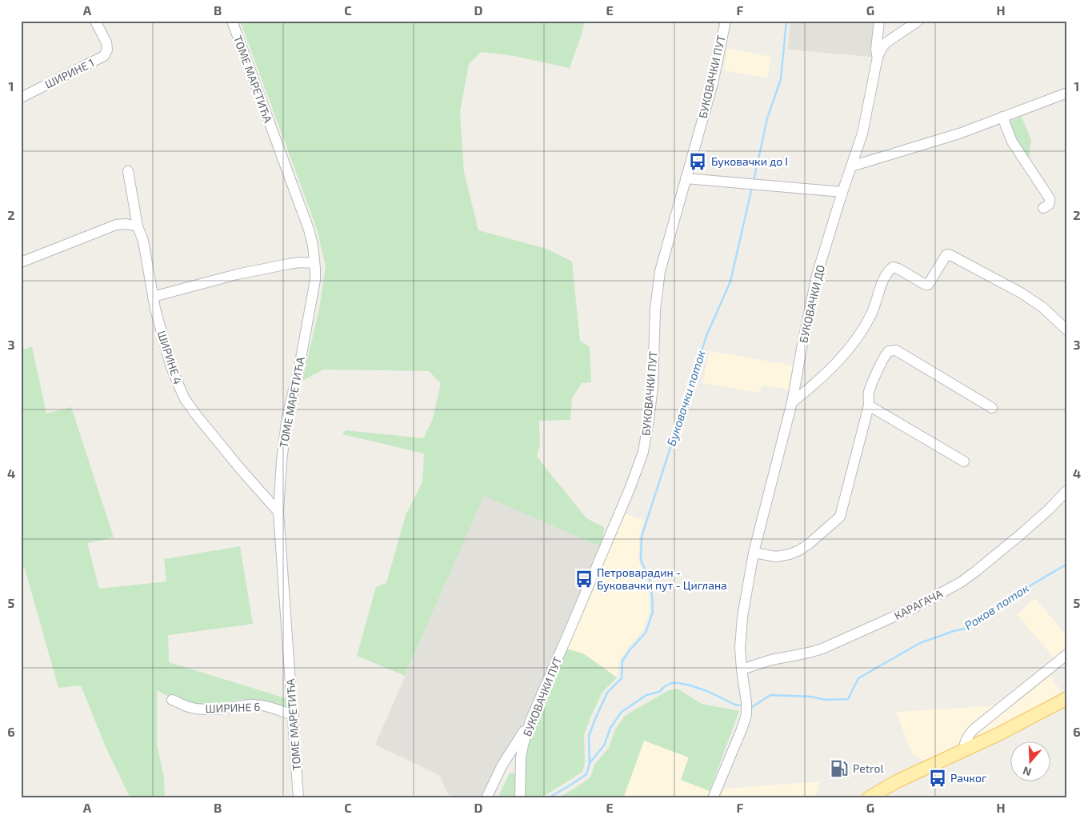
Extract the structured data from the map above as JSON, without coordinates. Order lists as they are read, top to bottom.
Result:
{
  "streets": {
    "street": [
      "ШИРИНЕ 1",
      "БУКОВАЧКИ ПУТ",
      "ТОМЕ МАРЕТИЋА",
      "БУКОВАЧКИ ДО",
      "ШИРИНЕ 4",
      "КАРАГАЧА",
      "ШИРИНЕ 6"
    ]
  },
  "crossings": [
    ["ТОМЕ МАРЕТИЋА", "ШИРИНЕ 4"],
    ["ТОМЕ МАРЕТИЋА", "ШИРИНЕ 6"],
    ["БУКОВАЧКИ ДО", "КАРАГАЧА"]
  ],
  "water": ["Буковачки поток", "Роков поток"],
  "places": {
    "bus stop": ["Буковачки до I", "Петроварадин - Буковачки пут - Циглана", "Рачког"],
    "fuel station": ["Petrol"]
  },
  "north": "bottom",
  "grid": {
    "columns": [
      "A",
      "B",
      "C",
      "D",
      "E",
      "F",
      "G",
      "H"
    ],
    "rows": [
      "1",
      "2",
      "3",
      "4",
      "5",
      "6"
    ]
  }
}
